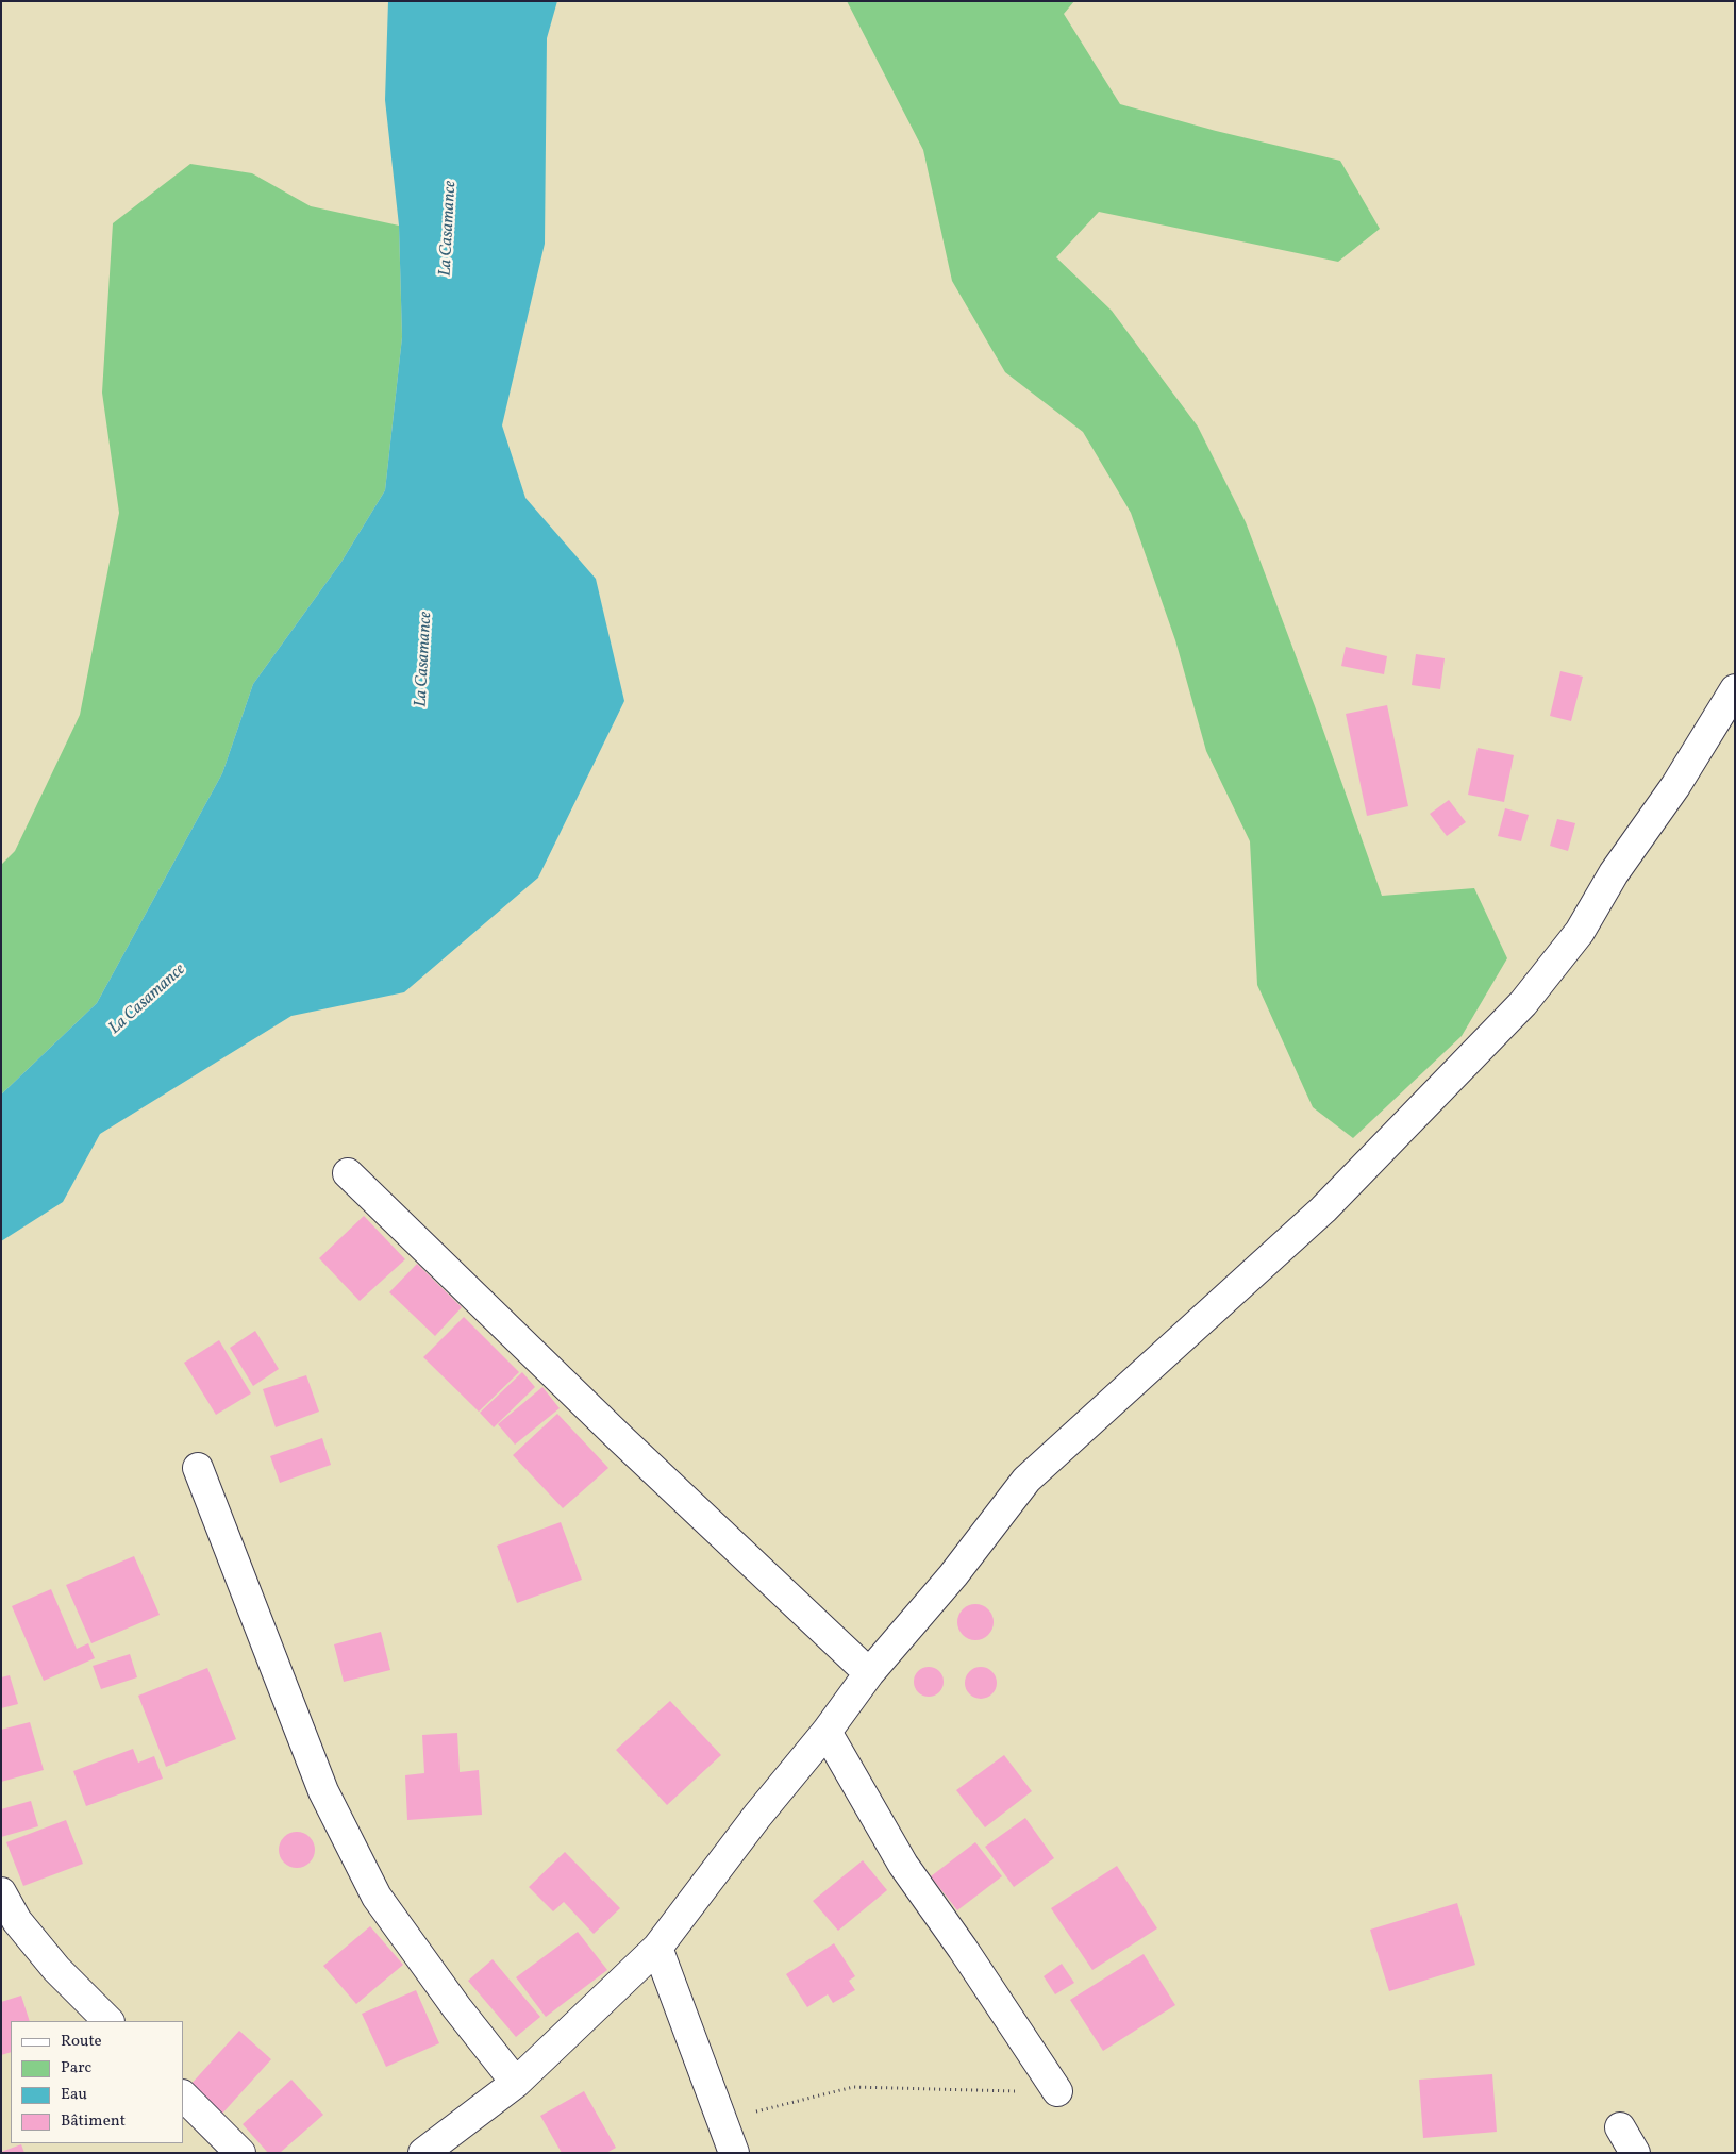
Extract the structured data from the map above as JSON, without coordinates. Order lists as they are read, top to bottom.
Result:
{
  "water": ["La Casamance"],
  "legend": [
    "Route",
    "Parc",
    "Eau",
    "Bâtiment"
  ]
}
